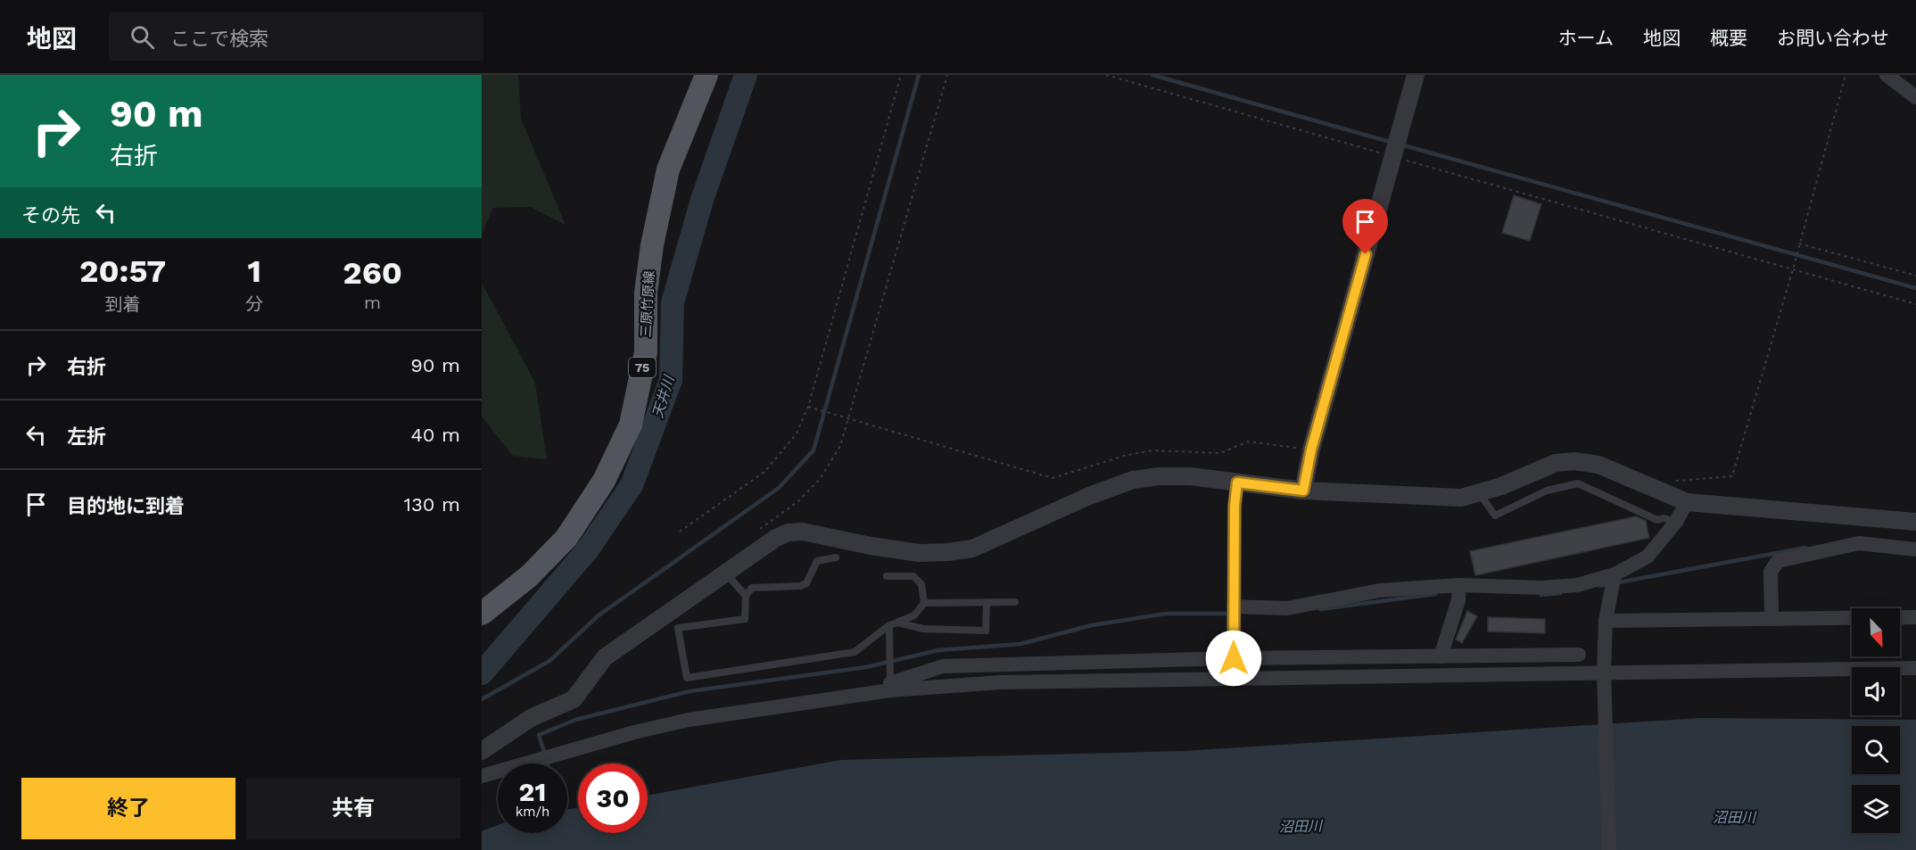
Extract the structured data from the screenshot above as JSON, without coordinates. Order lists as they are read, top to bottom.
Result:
{
  "streets": {
    "main road": ["三原竹原線", "75"]
  },
  "water": ["天井川", "沼田川"],
  "north": "bottom right",
  "page": {
    "header": "地図",
    "search": "ここで検索",
    "nav": [
      "ホーム",
      "地図",
      "概要",
      "お問い合わせ"
    ],
    "turn": ["90 m", "右折"],
    "then": "その先",
    "eta": [
      "20:57",
      "到着",
      "1",
      "分",
      "260",
      "m"
    ],
    "list": [
      {
        "name": "右折",
        "value": "90 m"
      },
      {
        "name": "左折",
        "value": "40 m"
      },
      {
        "name": "目的地に到着",
        "value": "130 m"
      }
    ],
    "speed": "21 km/h",
    "limit": "30",
    "buttons": ["終了", "共有"]
  }
}
